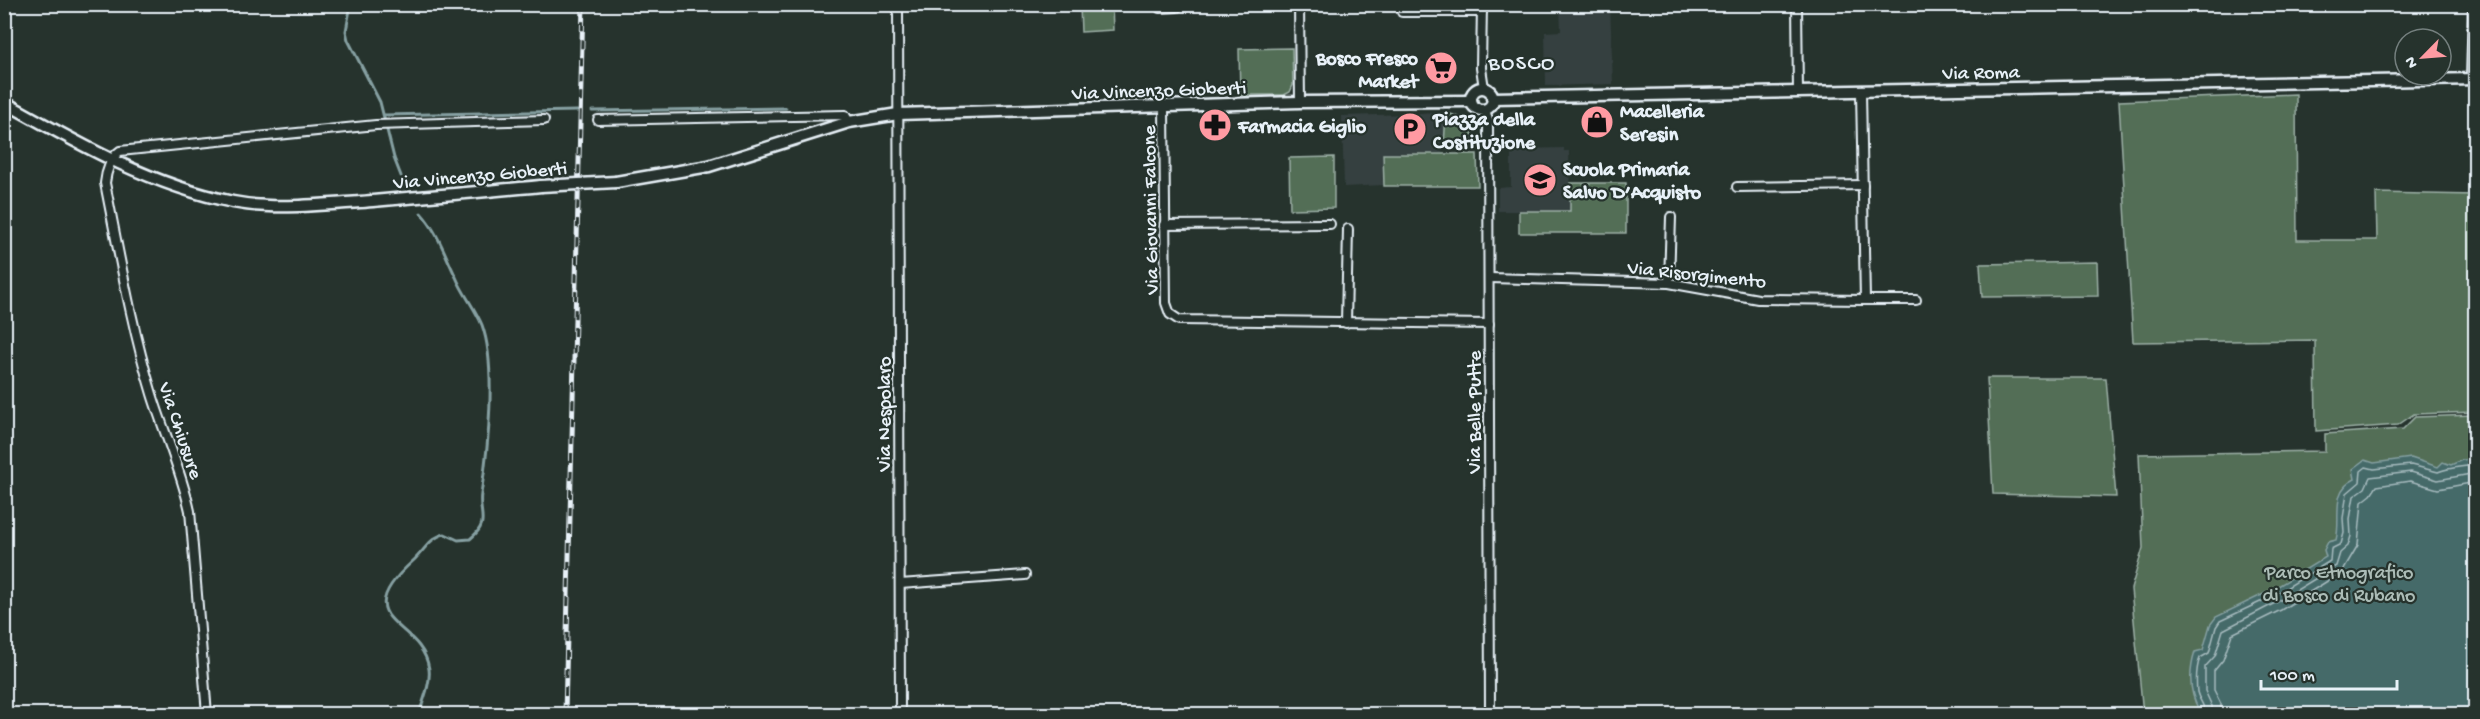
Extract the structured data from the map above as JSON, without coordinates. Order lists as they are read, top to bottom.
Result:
{
  "streets": {
    "street": [
      "Via Roma",
      "Via Vincenzo Gioberti",
      "Via Giovanni Falcone",
      "Via Risorgimento",
      "Via Belle Putte",
      "Via Nespolaro",
      "Via Chiusure"
    ]
  },
  "crossings": [
    ["Via Roma", "Via Vincenzo Gioberti"],
    ["Via Roma", "Via Belle Putte"],
    ["Via Vincenzo Gioberti", "Via Giovanni Falcone"],
    ["Via Vincenzo Gioberti", "Via Belle Putte"],
    ["Via Vincenzo Gioberti", "Via Nespolaro"],
    ["Via Vincenzo Gioberti", "Via Chiusure"],
    ["Via Giovanni Falcone", "Via Belle Putte"],
    ["Via Risorgimento", "Via Belle Putte"]
  ],
  "districts": ["BOSCO"],
  "parks": ["Parco Etnografico di Bosco di Rubano"],
  "places": {
    "supermarket": ["Bosco Fresco Market"],
    "shop": ["Macelleria Seresin"],
    "pharmacy": ["Farmacia Giglio"],
    "parking": ["Piazza della Costituzione"],
    "school or university": ["Scuola Primaria Salvo D’Acquisto"]
  },
  "scale_bar": "100 m",
  "north": "bottom left"
}
